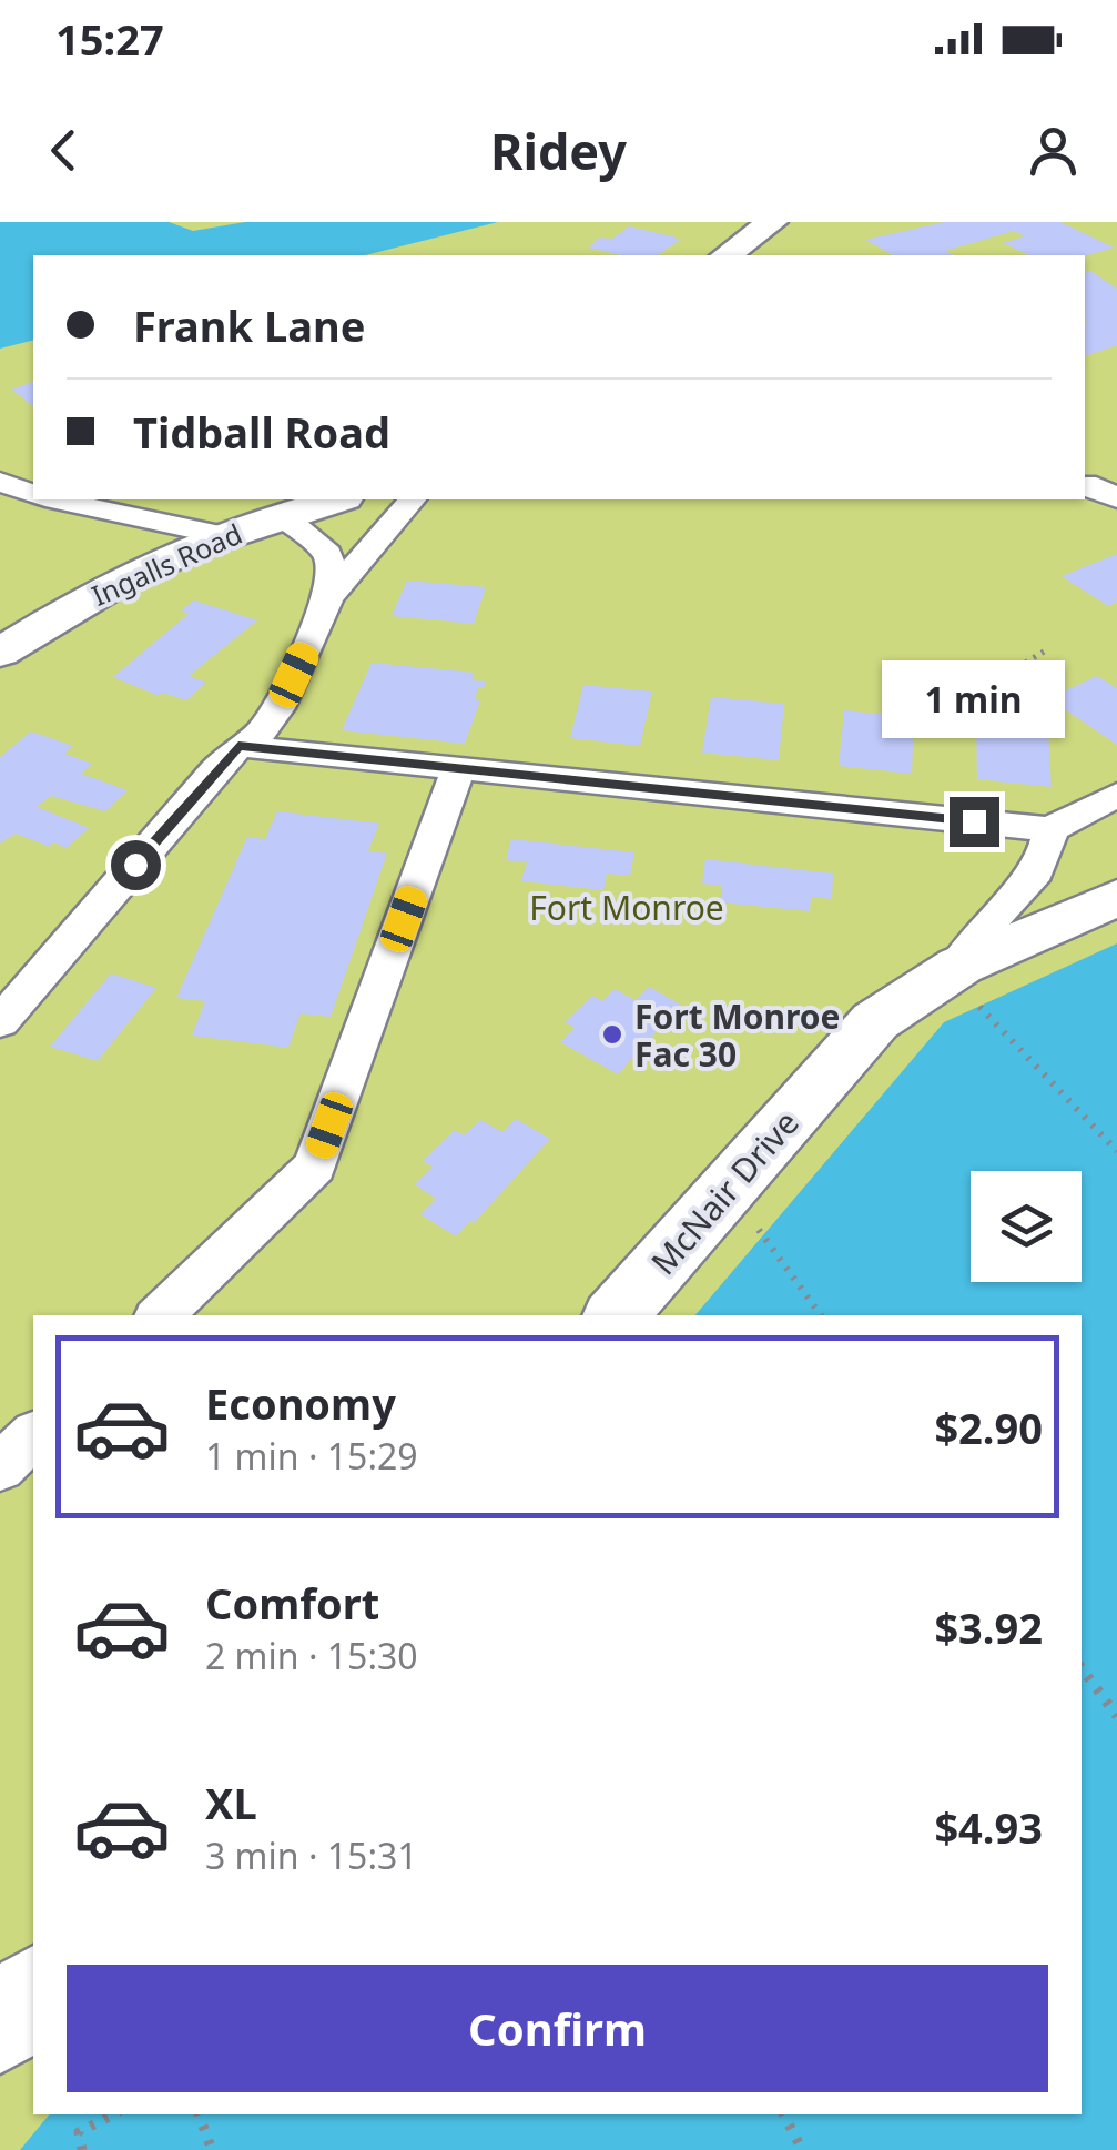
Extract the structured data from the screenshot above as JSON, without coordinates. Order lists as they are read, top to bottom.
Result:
{
  "streets": {
    "street": ["Ingalls Road", "McNair Drive"]
  },
  "parks": ["Fort Monroe"],
  "places": ["Fort Monroe Fac 30"],
  "page": {
    "status": "15:27",
    "header": "Ridey",
    "banner": ["Frank Lane", "Tidball Road"],
    "bubble": "1 min",
    "list": [
      {
        "name": "Economy",
        "note": "1 min · 15:29",
        "value": "$2.90"
      },
      {
        "name": "Comfort",
        "note": "2 min · 15:30",
        "value": "$3.92"
      },
      {
        "name": "XL",
        "note": "3 min · 15:31",
        "value": "$4.93"
      }
    ],
    "buttons": "Confirm"
  }
}
